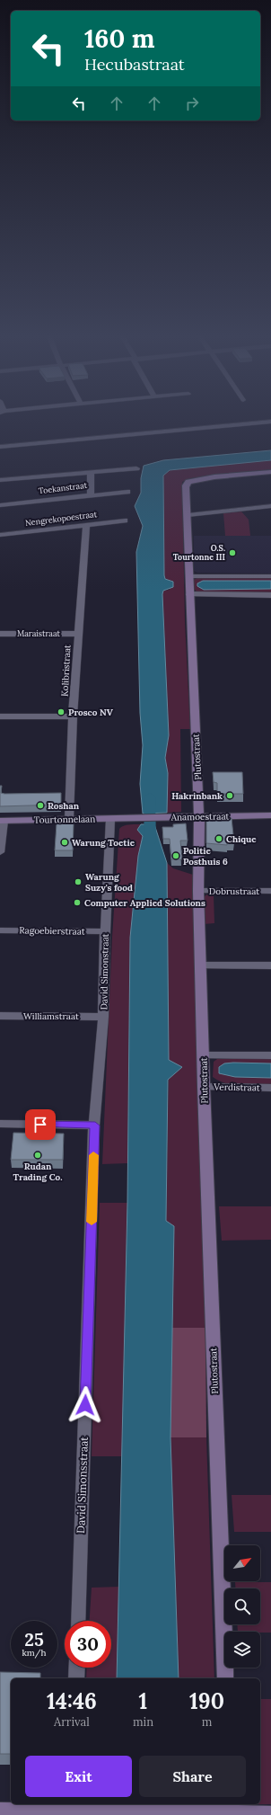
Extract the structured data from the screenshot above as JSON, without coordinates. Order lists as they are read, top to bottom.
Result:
{
  "streets": {
    "street": [
      "Toekanstraat",
      "Nengrekopoestraat",
      "Maraistraat",
      "Kolibristraat",
      "Plutostraat",
      "Anamoestraat",
      "Tourtonnelaan",
      "Dobrustraat",
      "Ragoebierstraat",
      "David Simonstraat",
      "Williamstraat",
      "Verdistraat",
      "David Simonsstraat"
    ]
  },
  "crossings": [
    ["Nengrekopoestraat", "Kolibristraat"],
    ["Maraistraat", "Kolibristraat"],
    ["Kolibristraat", "Tourtonnelaan"],
    ["Plutostraat", "Anamoestraat"],
    ["Plutostraat", "Dobrustraat"],
    ["Plutostraat", "Verdistraat"],
    ["Anamoestraat", "Tourtonnelaan"],
    ["Tourtonnelaan", "David Simonstraat"],
    ["Ragoebierstraat", "David Simonstraat"],
    ["David Simonstraat", "Williamstraat"],
    ["David Simonstraat", "David Simonsstraat"]
  ],
  "places": [
    "O.S. Tourtonne III",
    "Prosco NV",
    "Hakrinbank",
    "Roshan",
    "Chique",
    "Warung Toetie",
    "Politie Posthuis 6",
    "Warung Suzy's food",
    "Computer Applied Solutions",
    "Rudan Trading Co."
  ],
  "north": "top right",
  "page": {
    "turn": ["160 m", "Hecubastraat"],
    "speed": "25 km/h",
    "limit": "30",
    "eta": [
      "14:46",
      "Arrival",
      "1",
      "min",
      "190",
      "m"
    ],
    "buttons": ["Exit", "Share"]
  }
}
